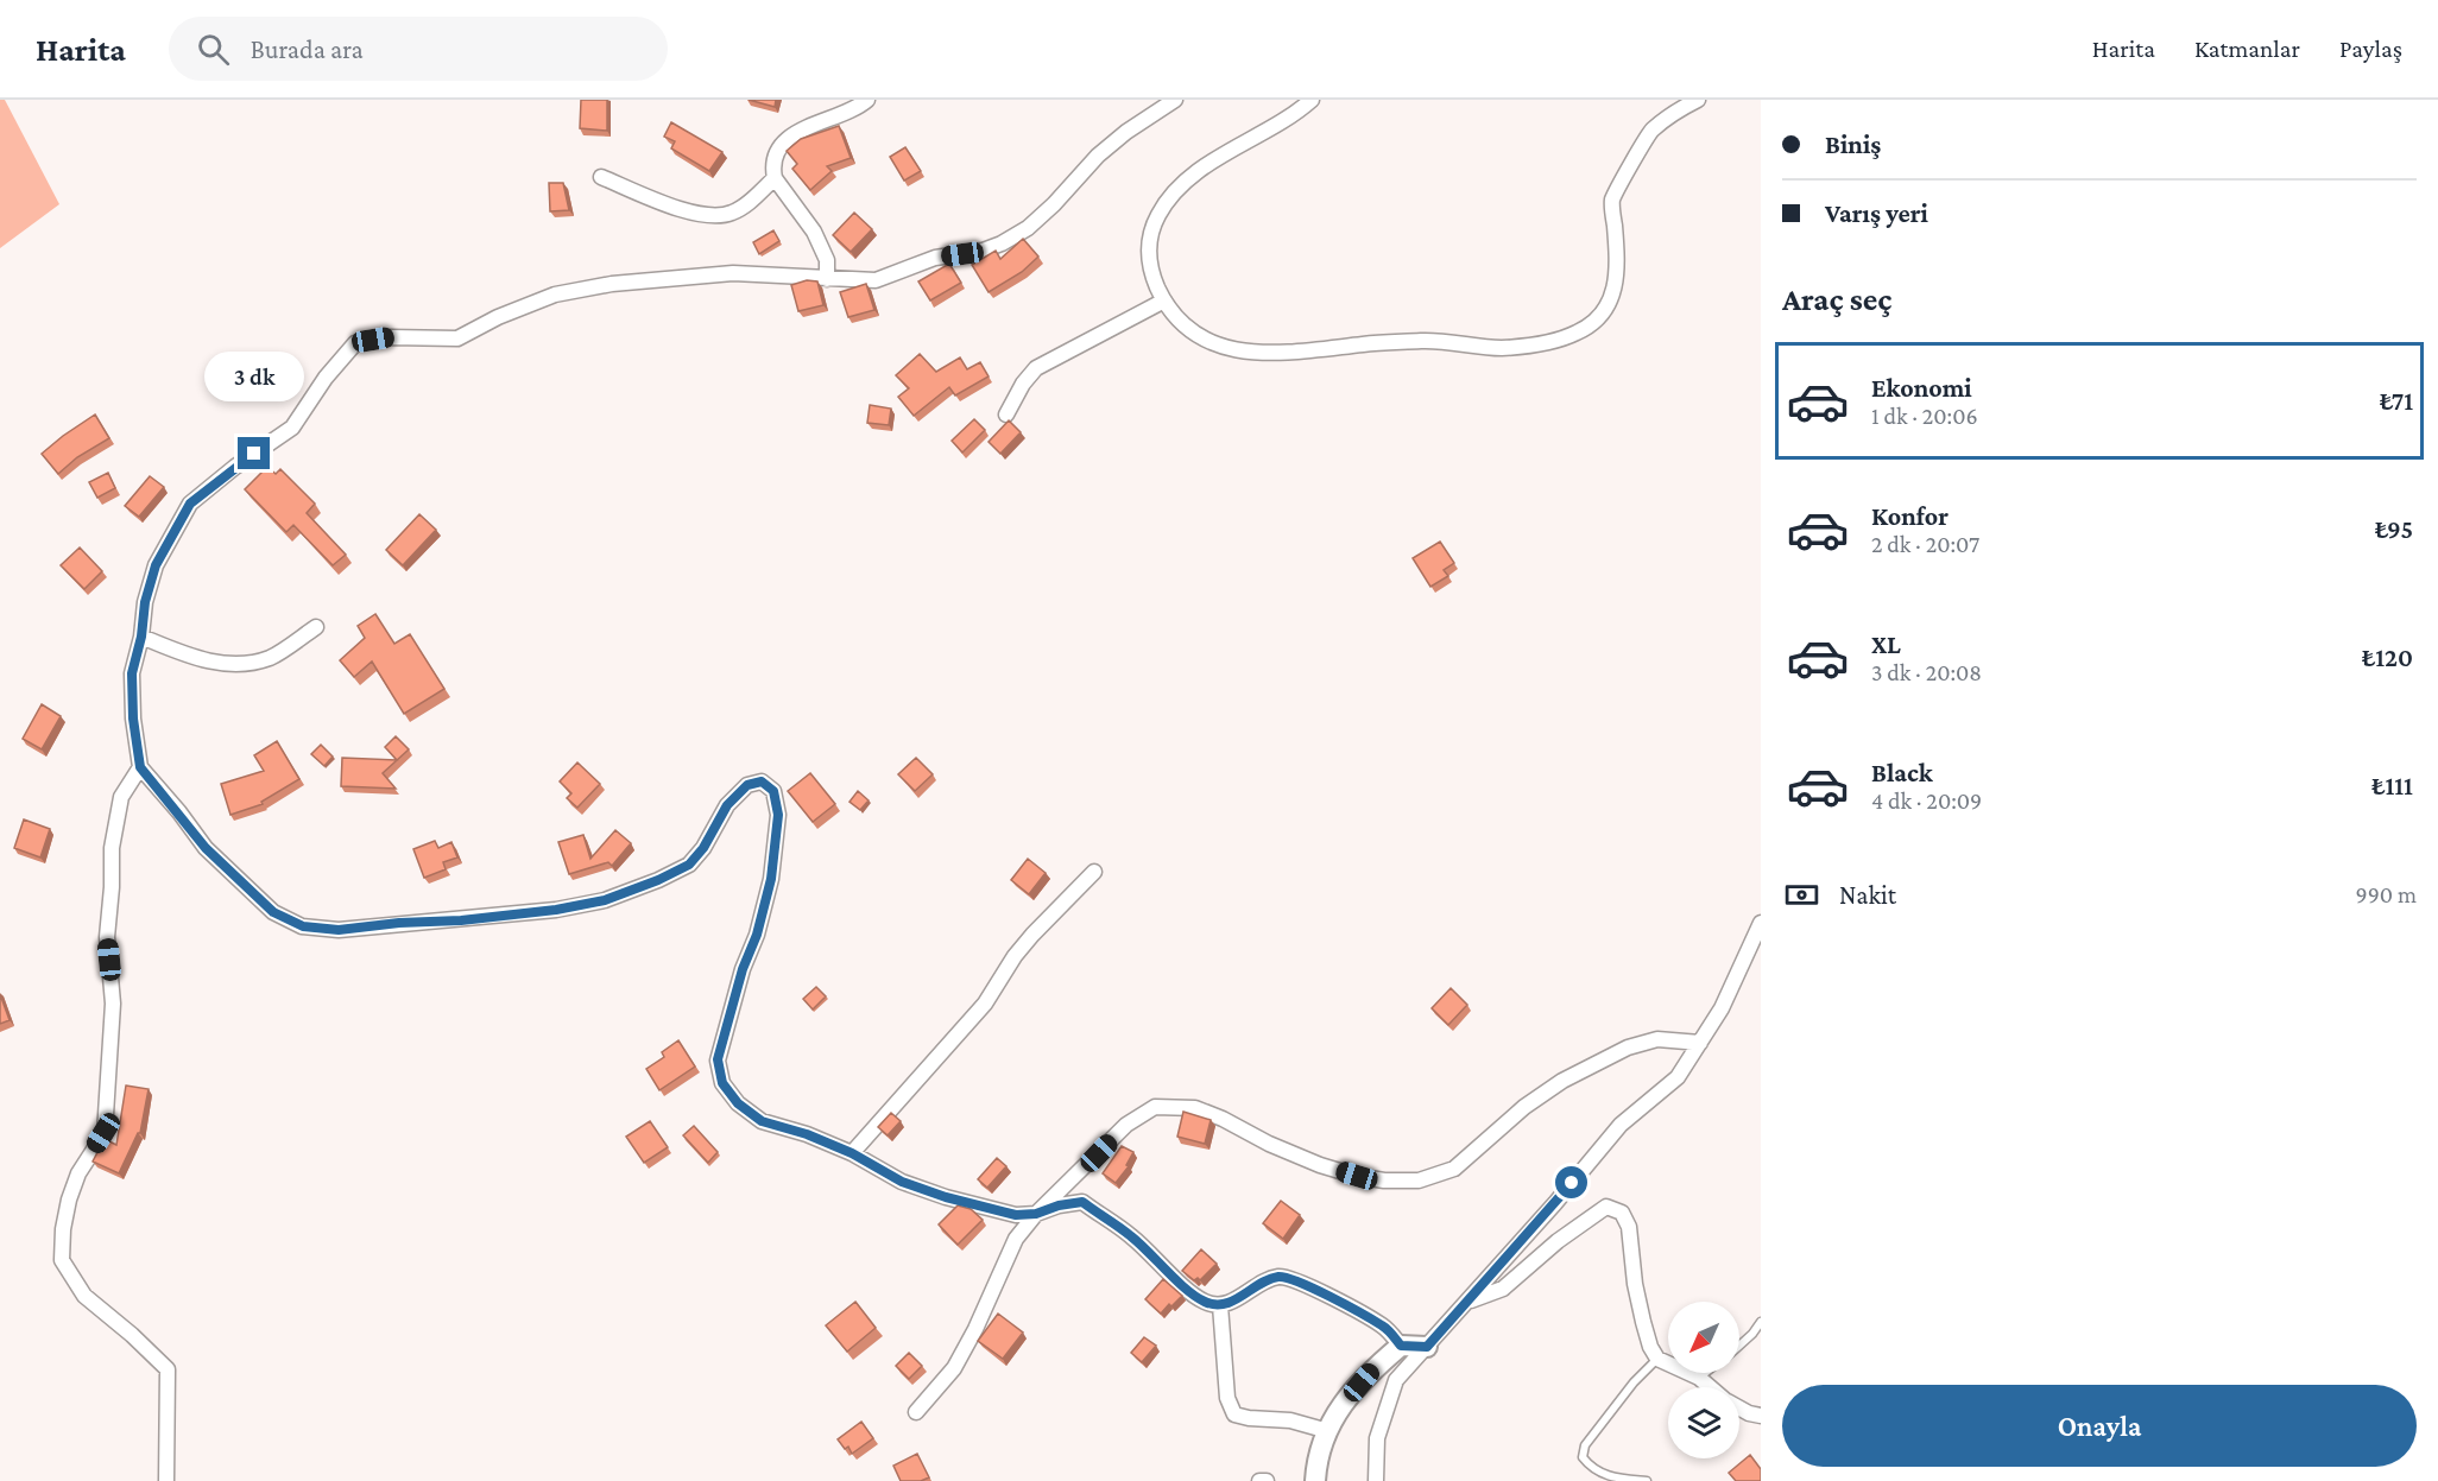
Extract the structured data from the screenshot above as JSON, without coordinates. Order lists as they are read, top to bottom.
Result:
{
  "north": "bottom left",
  "page": {
    "header": "Harita",
    "search": "Burada ara",
    "nav": ["Harita", "Katmanlar", "Paylaş"],
    "banner": ["Biniş", "Varış yeri"],
    "heading": "Araç seç",
    "list": [
      {
        "name": "Ekonomi",
        "note": "1 dk · 20:06",
        "value": "₺71"
      },
      {
        "name": "Konfor",
        "note": "2 dk · 20:07",
        "value": "₺95"
      },
      {
        "name": "XL",
        "note": "3 dk · 20:08",
        "value": "₺120"
      },
      {
        "name": "Black",
        "note": "4 dk · 20:09",
        "value": "₺111"
      }
    ],
    "bubble": "3 dk",
    "pay": ["Nakit", "990 m"],
    "buttons": "Onayla"
  }
}
